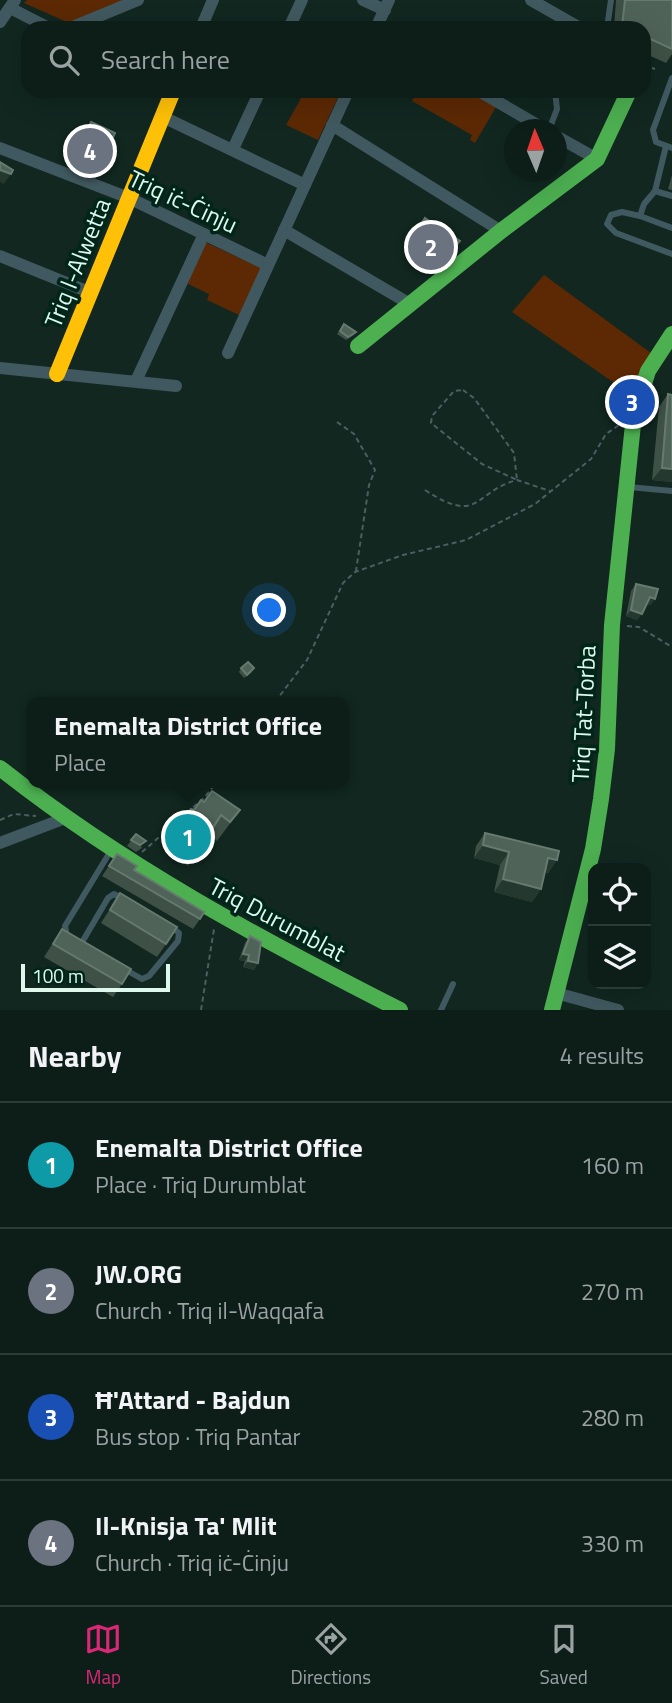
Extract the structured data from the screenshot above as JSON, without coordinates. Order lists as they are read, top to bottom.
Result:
{
  "streets": {
    "street": [
      "Triq iċ-Ċinju",
      "Triq l-Alwetta",
      "Triq Tat-Torba",
      "Triq Durumblat"
    ]
  },
  "crossings": [
    ["Triq iċ-Ċinju", "Triq l-Alwetta"]
  ],
  "scale_bar": "100 m",
  "north": "top",
  "page": {
    "search": "Search here",
    "pins": [
      "4",
      "2",
      "3",
      "1"
    ],
    "popup": ["Enemalta District Office", "Place"],
    "scale": "100 m",
    "heading": ["Nearby", "4 results"],
    "list": [
      {
        "mark": "1",
        "name": "Enemalta District Office",
        "note": "Place · Triq Durumblat",
        "value": "160 m"
      },
      {
        "mark": "2",
        "name": "JW.ORG",
        "note": "Church · Triq il-Waqqafa",
        "value": "270 m"
      },
      {
        "mark": "3",
        "name": "Ħ'Attard - Bajdun",
        "note": "Bus stop · Triq Pantar",
        "value": "280 m"
      },
      {
        "mark": "4",
        "name": "Il-Knisja Ta' Mlit",
        "note": "Church · Triq iċ-Ċinju",
        "value": "330 m"
      }
    ],
    "nav": ["Map", "Directions", "Saved"]
  }
}
